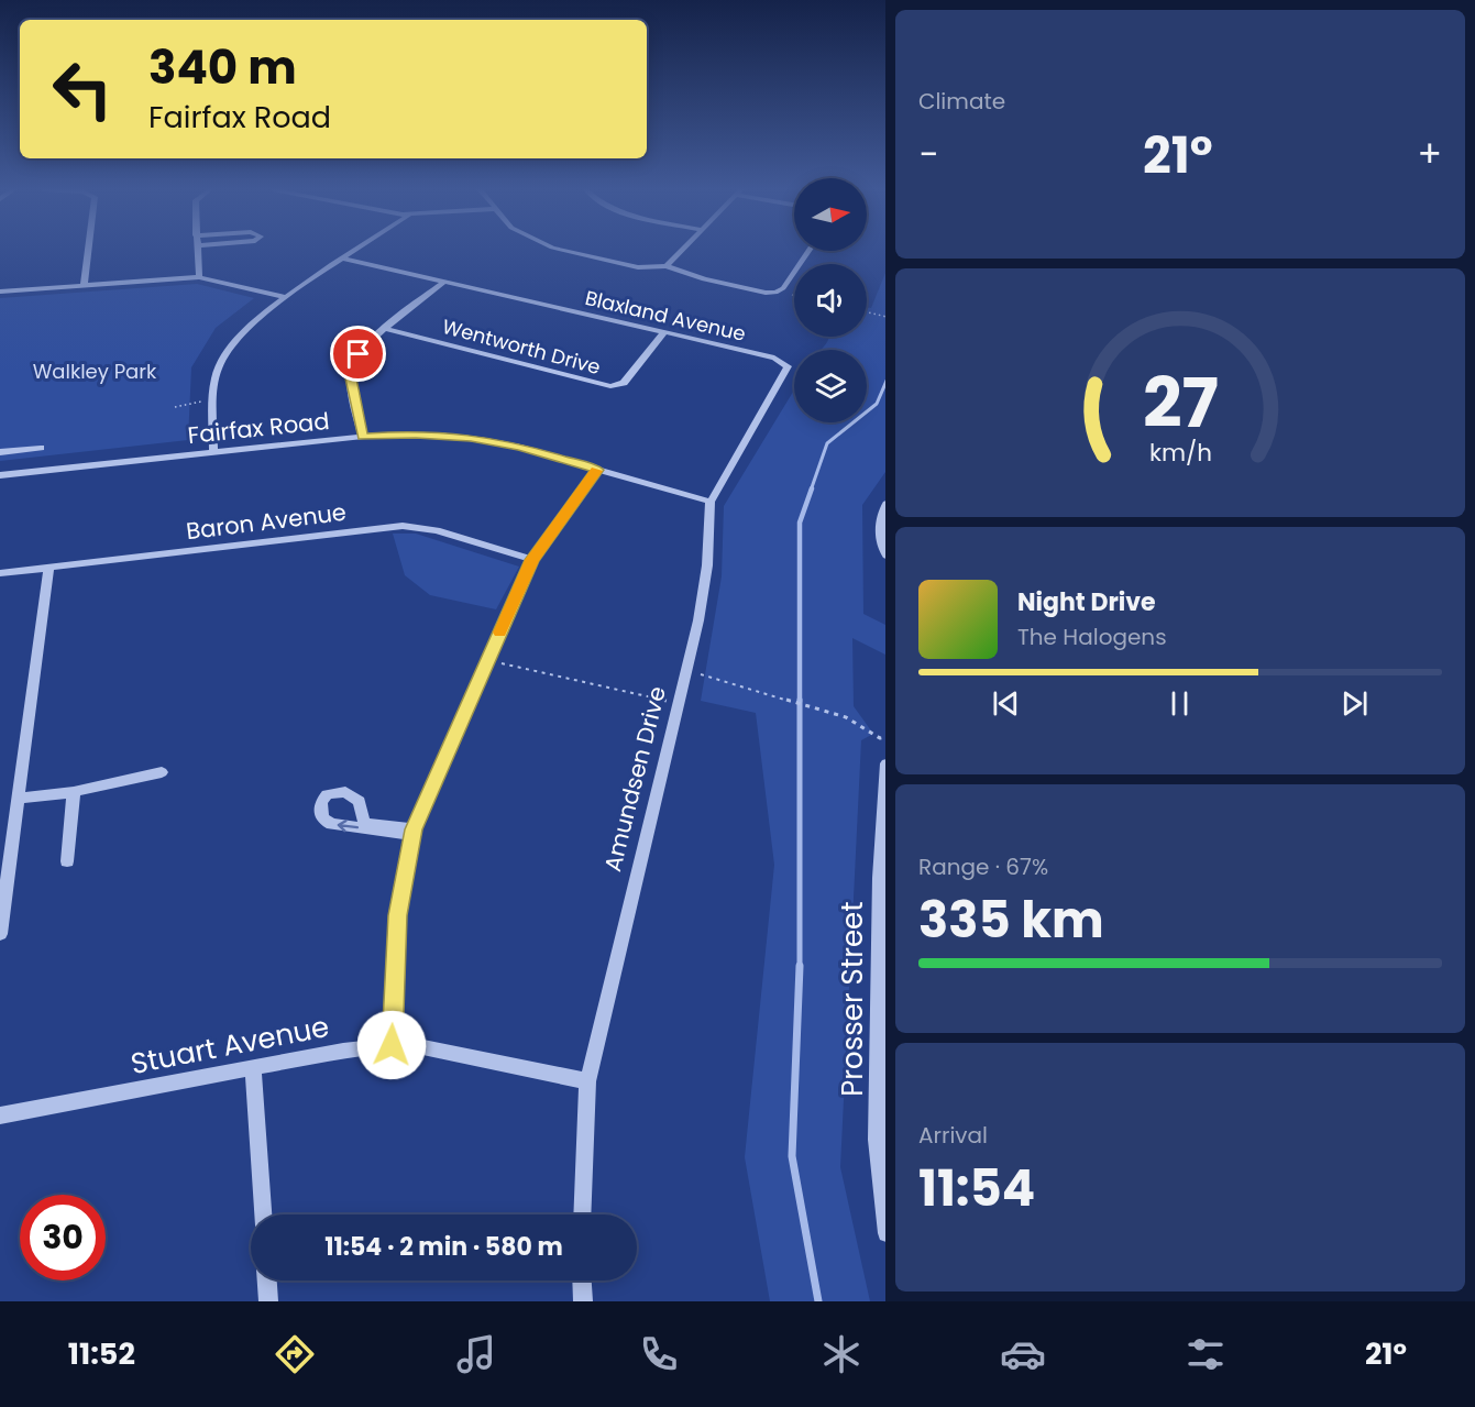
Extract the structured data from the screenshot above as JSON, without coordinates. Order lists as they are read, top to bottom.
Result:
{
  "streets": {
    "street": [
      "Blaxland Avenue",
      "Wentworth Drive",
      "Fairfax Road",
      "Baron Avenue",
      "Amundsen Drive",
      "Prosser Street",
      "Stuart Avenue"
    ]
  },
  "crossings": [
    ["Blaxland Avenue", "Wentworth Drive"],
    ["Blaxland Avenue", "Amundsen Drive"],
    ["Fairfax Road", "Amundsen Drive"],
    ["Amundsen Drive", "Stuart Avenue"]
  ],
  "parks": ["Walkley Park"],
  "north": "right",
  "page": {
    "tile": [
      "Climate",
      ["Range · 67%", "335 km"],
      ["Arrival", "11:54"]
    ],
    "turn": ["340 m", "Fairfax Road"],
    "heat": ["−", "21°", "+"],
    "song": ["Night Drive", "The Halogens"],
    "limit": "30",
    "trip": "11:54 · 2 min · 580 m",
    "tabs": ["11:52", "21°"],
    "gauge": ["27", "km/h"]
  }
}
